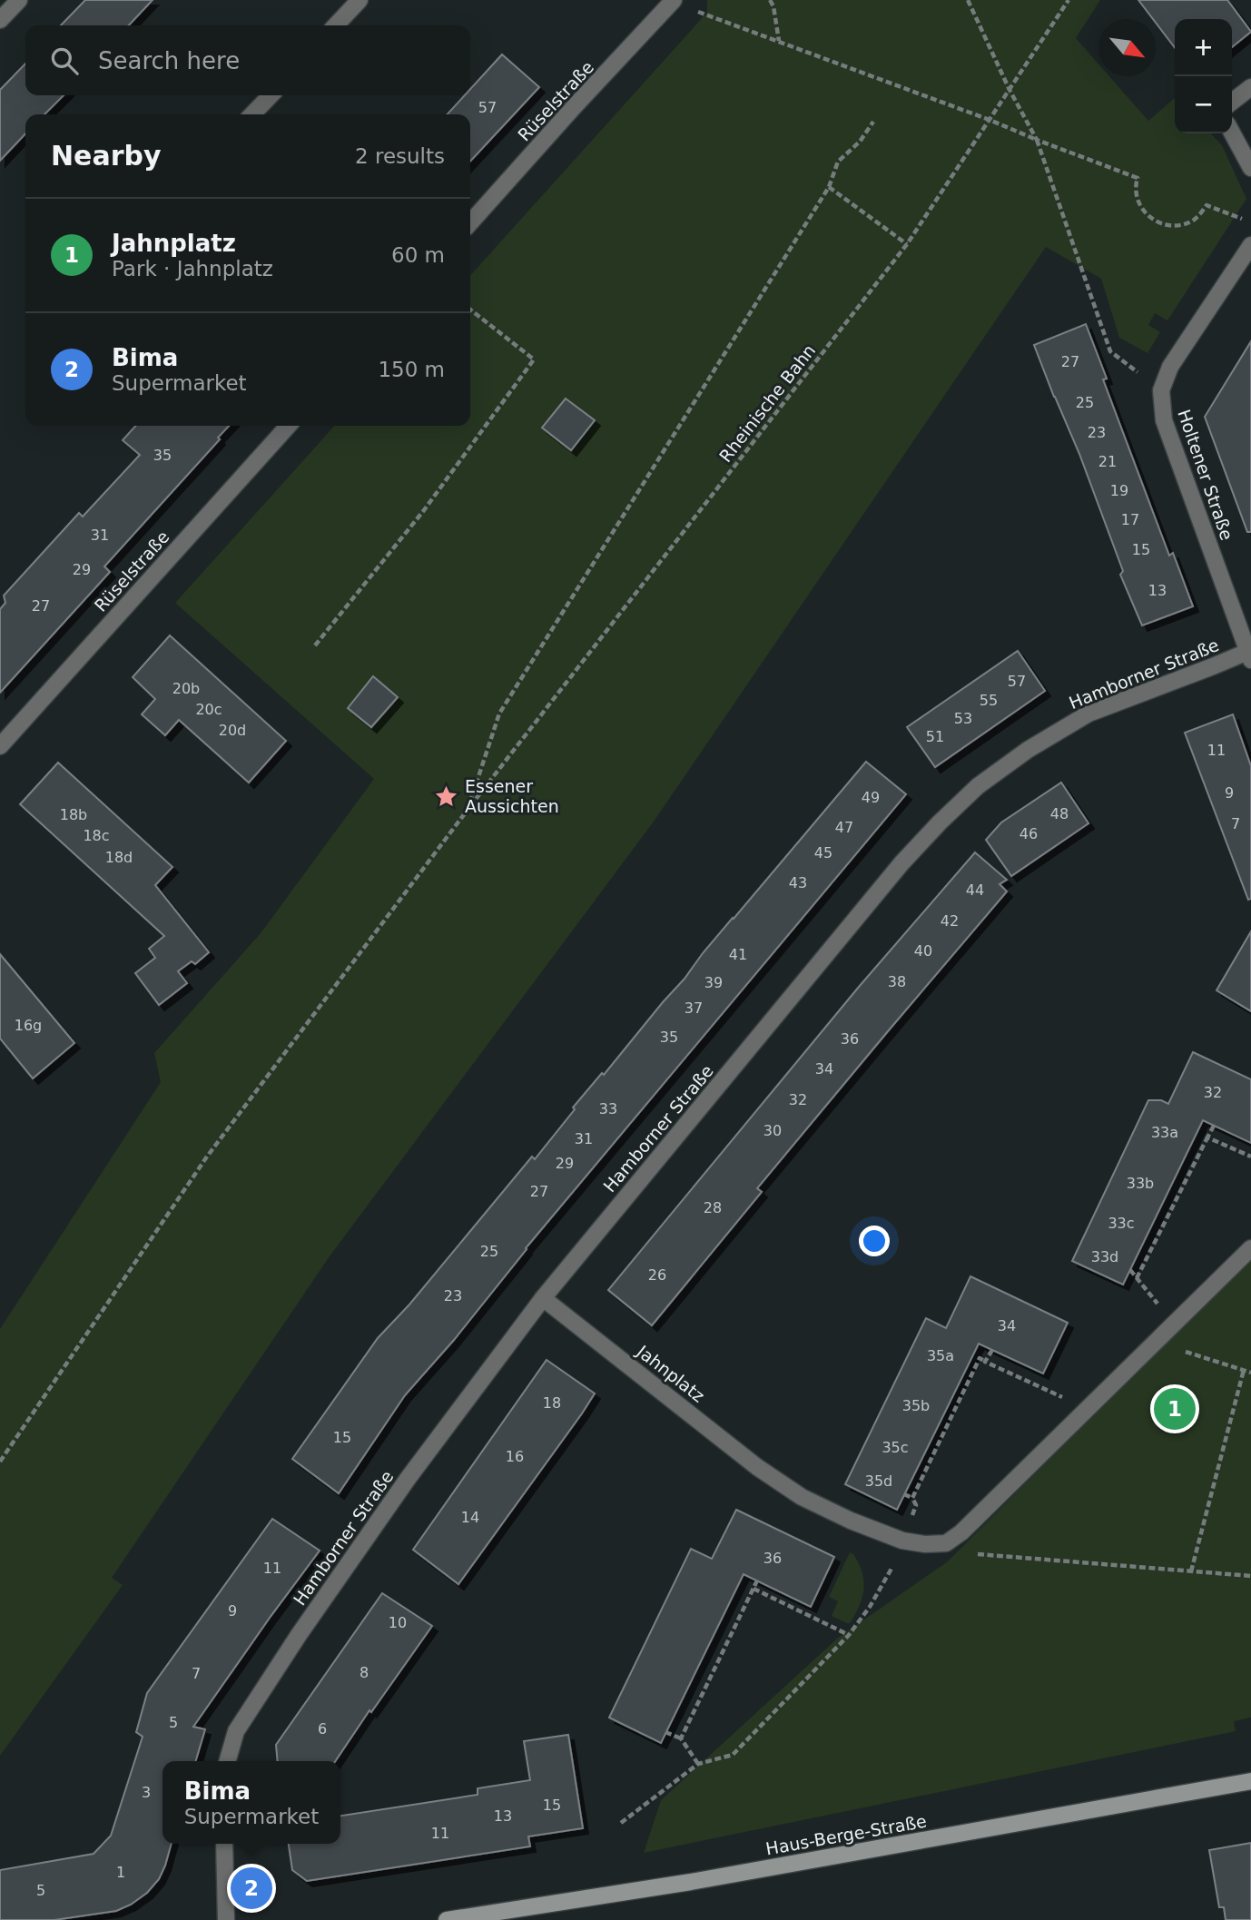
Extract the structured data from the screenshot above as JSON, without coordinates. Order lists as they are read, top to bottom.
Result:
{
  "streets": {
    "main road": ["Haus-Berge-Straße"],
    "street": [
      "Rüselstraße",
      "Holtener Straße",
      "Hamborner Straße",
      "Jahnplatz"
    ],
    "path": ["Rheinische Bahn"]
  },
  "crossings": [
    ["Holtener Straße", "Hamborner Straße"],
    ["Hamborner Straße", "Jahnplatz"]
  ],
  "places": {
    "place": ["Essener Aussichten"]
  },
  "house_numbers": [
    "57",
    "27",
    "25",
    "23",
    "35",
    "21",
    "19",
    "17",
    "31",
    "15",
    "29",
    "13",
    "27",
    "57",
    "20b",
    "55",
    "20c",
    "53",
    "20d",
    "51",
    "11",
    "9",
    "49",
    "48",
    "18b",
    "7",
    "47",
    "46",
    "18c",
    "45",
    "18d",
    "43",
    "44",
    "42",
    "40",
    "41",
    "38",
    "39",
    "37",
    "16g",
    "35",
    "36",
    "34",
    "32",
    "32",
    "33",
    "30",
    "33a",
    "31",
    "29",
    "33b",
    "27",
    "28",
    "33c",
    "25",
    "33d",
    "26",
    "23",
    "34",
    "35a",
    "18",
    "35b",
    "15",
    "35c",
    "16",
    "35d",
    "14",
    "36",
    "11",
    "9",
    "10",
    "8",
    "7",
    "5",
    "6",
    "3",
    "15",
    "13",
    "11",
    "1",
    "5"
  ],
  "north": "bottom right",
  "page": {
    "map_buttons": ["+", "−"],
    "search": "Search here",
    "heading": ["Nearby", "2 results"],
    "list": [
      {
        "mark": "1",
        "name": "Jahnplatz",
        "note": "Park · Jahnplatz",
        "value": "60 m"
      },
      {
        "mark": "2",
        "name": "Bima",
        "note": "Supermarket",
        "value": "150 m"
      }
    ],
    "pins": ["1", "2"],
    "popup": ["Bima", "Supermarket"]
  }
}
